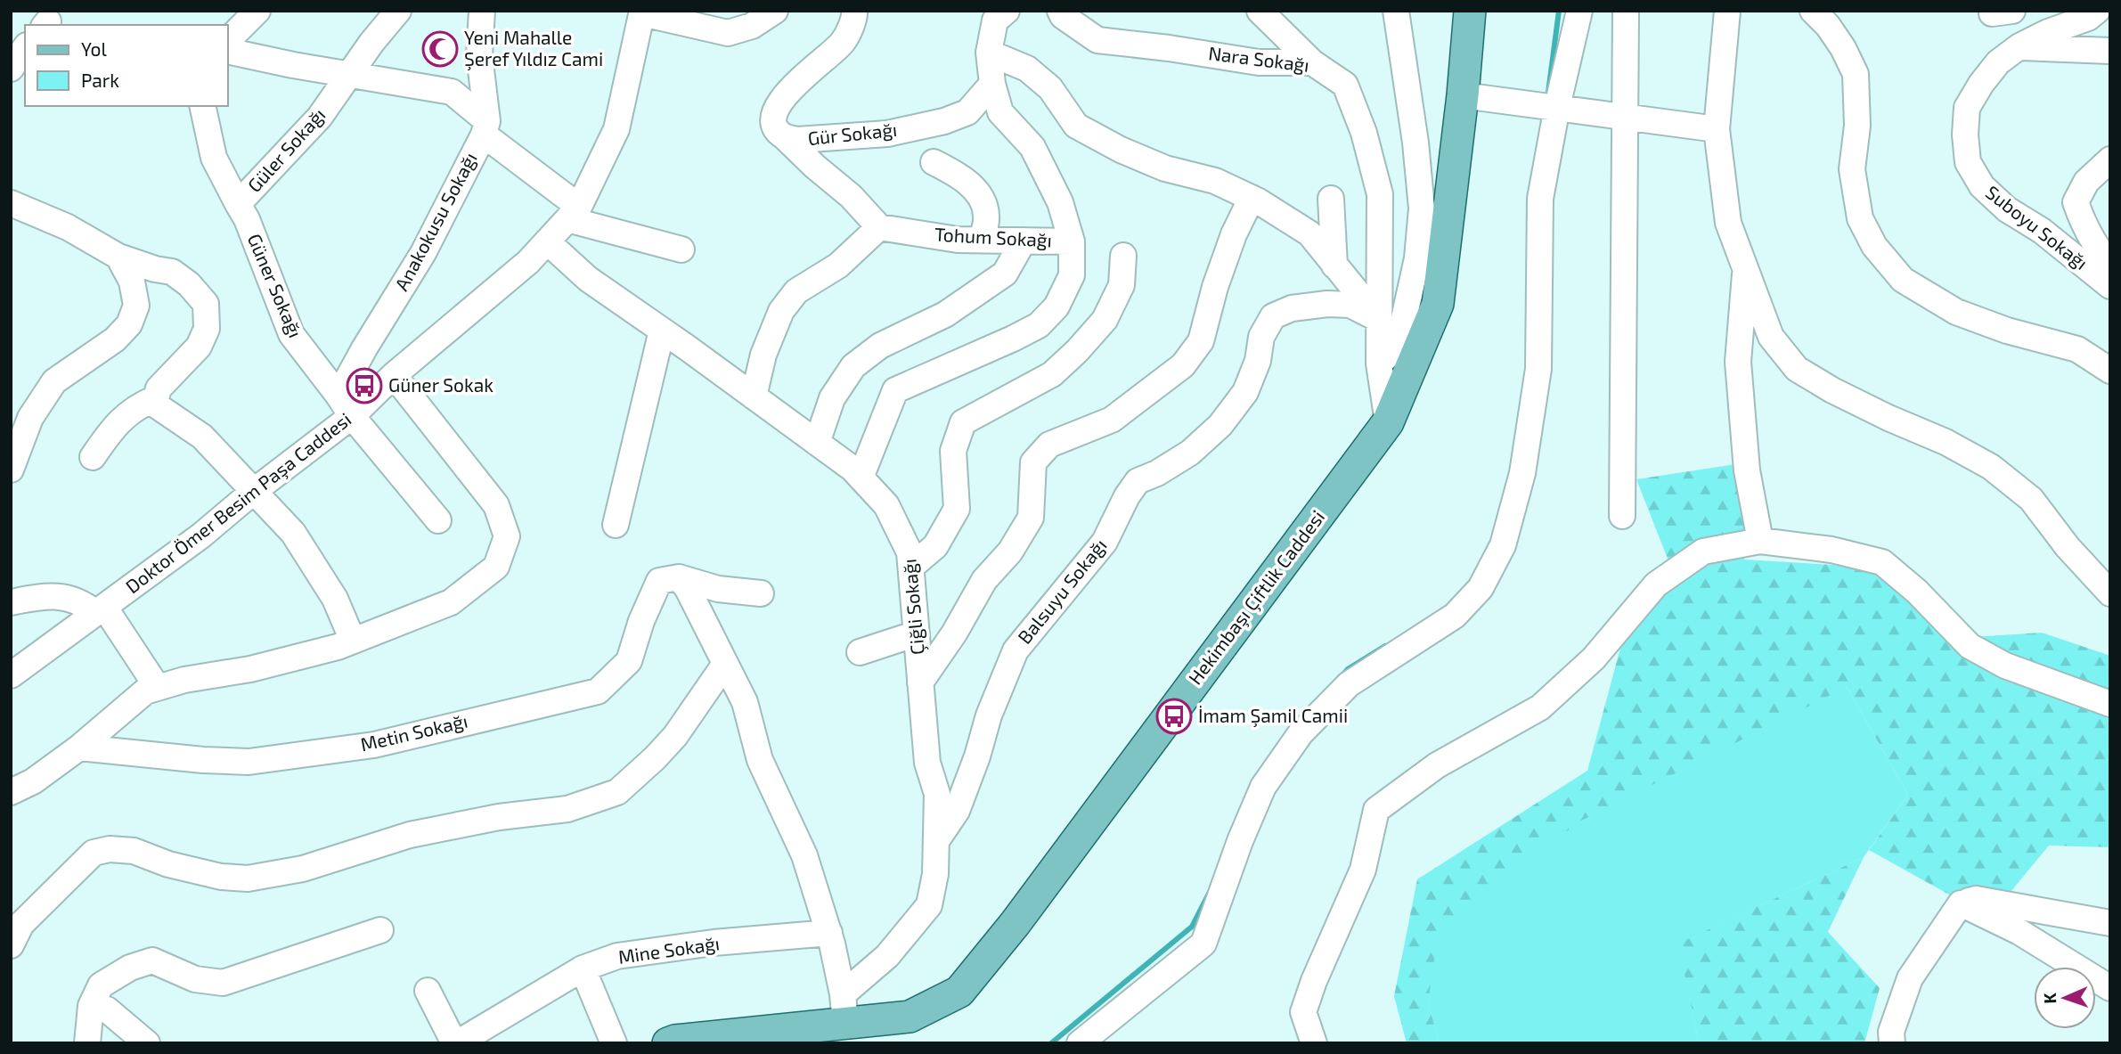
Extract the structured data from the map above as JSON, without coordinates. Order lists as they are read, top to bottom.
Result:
{
  "streets": {
    "main road": ["Hekimbaşı Çiftlik Caddesi"],
    "street": [
      "Nara Sokağı",
      "Gür Sokağı",
      "Güler Sokağı",
      "Anakokusu Sokağı",
      "Suboyu Sokağı",
      "Tohum Sokağı",
      "Güner Sokağı",
      "Doktor Ömer Besim Paşa Caddesi",
      "Balsuyu Sokağı",
      "Çiğli Sokağı",
      "Metin Sokağı",
      "Mine Sokağı"
    ]
  },
  "crossings": [
    ["Nara Sokağı", "Balsuyu Sokağı"],
    ["Nara Sokağı", "Hekimbaşı Çiftlik Caddesi"],
    ["Güler Sokağı", "Güner Sokağı"],
    ["Anakokusu Sokağı", "Güner Sokağı"],
    ["Anakokusu Sokağı", "Doktor Ömer Besim Paşa Caddesi"],
    ["Güner Sokağı", "Doktor Ömer Besim Paşa Caddesi"],
    ["Doktor Ömer Besim Paşa Caddesi", "Çiğli Sokağı"],
    ["Balsuyu Sokağı", "Çiğli Sokağı"],
    ["Hekimbaşı Çiftlik Caddesi", "Çiğli Sokağı"]
  ],
  "places": {
    "mosque": ["Yeni Mahalle Şeref Yıldız Cami"],
    "bus stop": ["Güner Sokak", "İmam Şamil Camii"]
  },
  "legend": ["Yol", "Park"],
  "north": "left"
}
